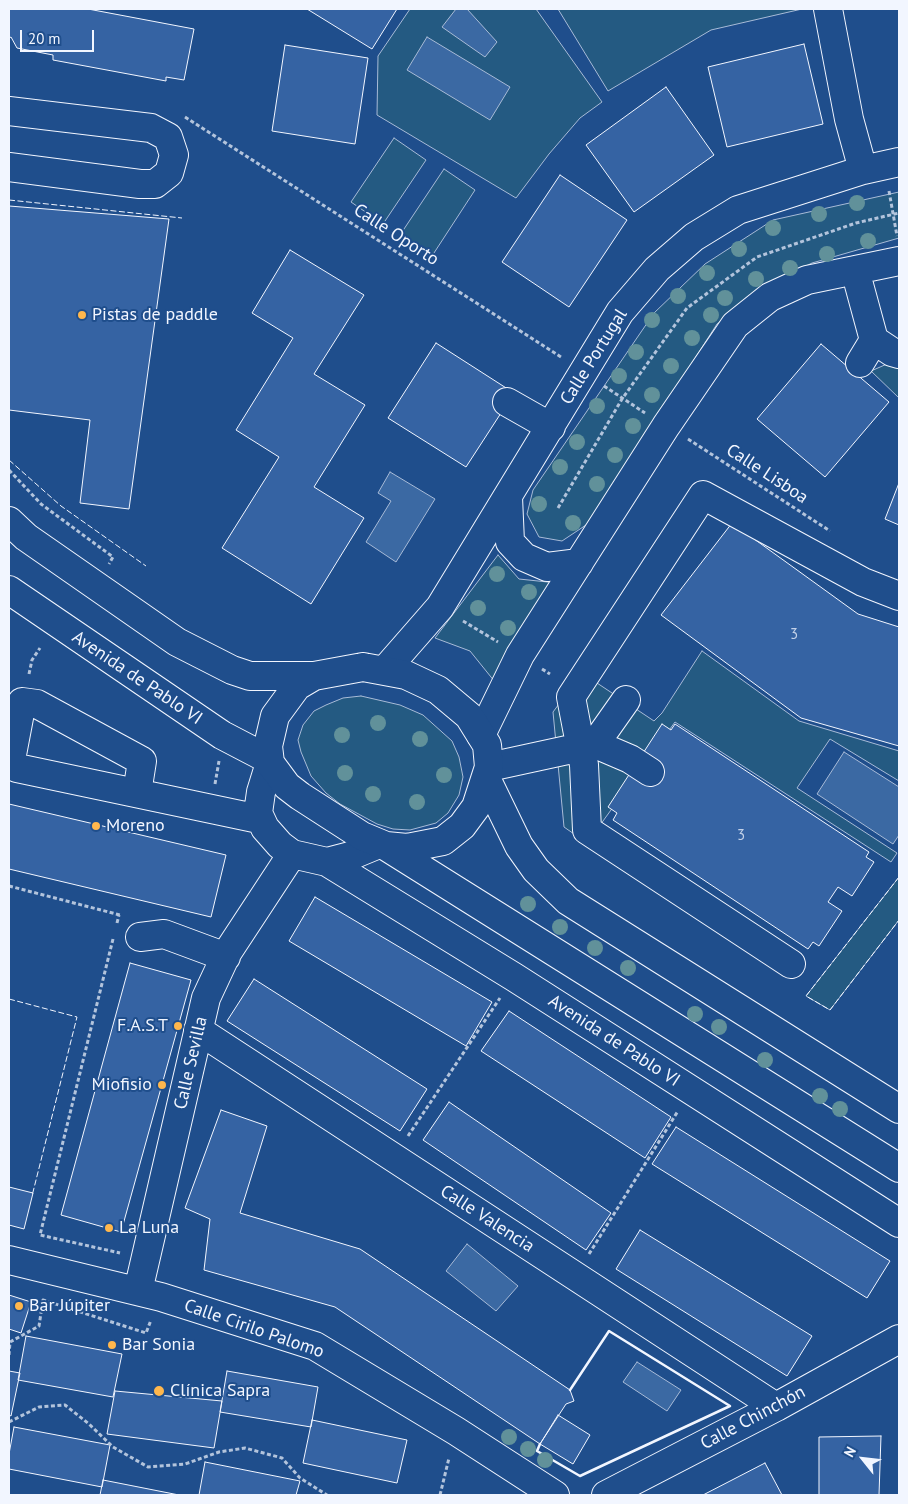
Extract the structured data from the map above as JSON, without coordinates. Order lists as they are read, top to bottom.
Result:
{
  "streets": {
    "street": [
      "Calle Portugal",
      "Avenida de Pablo VI",
      "Calle Sevilla",
      "Calle Valencia",
      "Calle Cirilo Palomo",
      "Calle Chinchón"
    ],
    "path": ["Calle Oporto", "Calle Lisboa"]
  },
  "crossings": [
    ["Calle Oporto", "Calle Portugal"],
    ["Calle Oporto", "Calle Lisboa"],
    ["Calle Sevilla", "Calle Valencia"],
    ["Calle Sevilla", "Calle Cirilo Palomo"],
    ["Calle Valencia", "Calle Chinchón"]
  ],
  "places": [
    "Pistas de paddle",
    "Moreno",
    "F.A.S.T",
    "Miofisio",
    "La Luna",
    "Bar Júpiter",
    "Bar Sonia",
    "Clínica Sapra"
  ],
  "house_numbers": ["3", "3"],
  "scale_bar": "20 m",
  "north": "top left"
}
